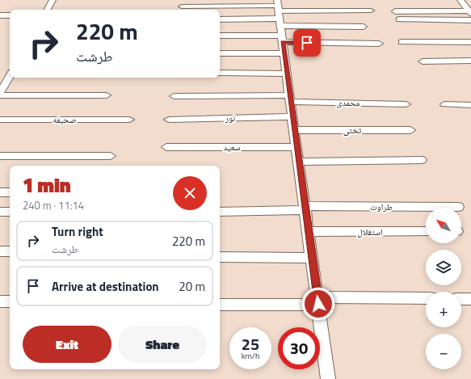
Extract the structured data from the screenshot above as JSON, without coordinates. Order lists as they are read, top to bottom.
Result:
{
  "streets": {
    "street": [
      "محمدی",
      "نور",
      "صحیفه",
      "تختی",
      "سعید",
      "طراوت",
      "استقلال"
    ]
  },
  "north": "top left",
  "page": {
    "turn": ["220 m", "طرشت"],
    "heading": ["1 min", "240 m · 11:14"],
    "map_buttons": ["+", "−"],
    "list": [
      {
        "name": "Turn right",
        "note": "طرشت",
        "value": "220 m"
      },
      {
        "name": "Arrive at destination",
        "value": "20 m"
      }
    ],
    "buttons": ["Exit", "Share"],
    "speed": "25 km/h",
    "limit": "30"
  }
}
